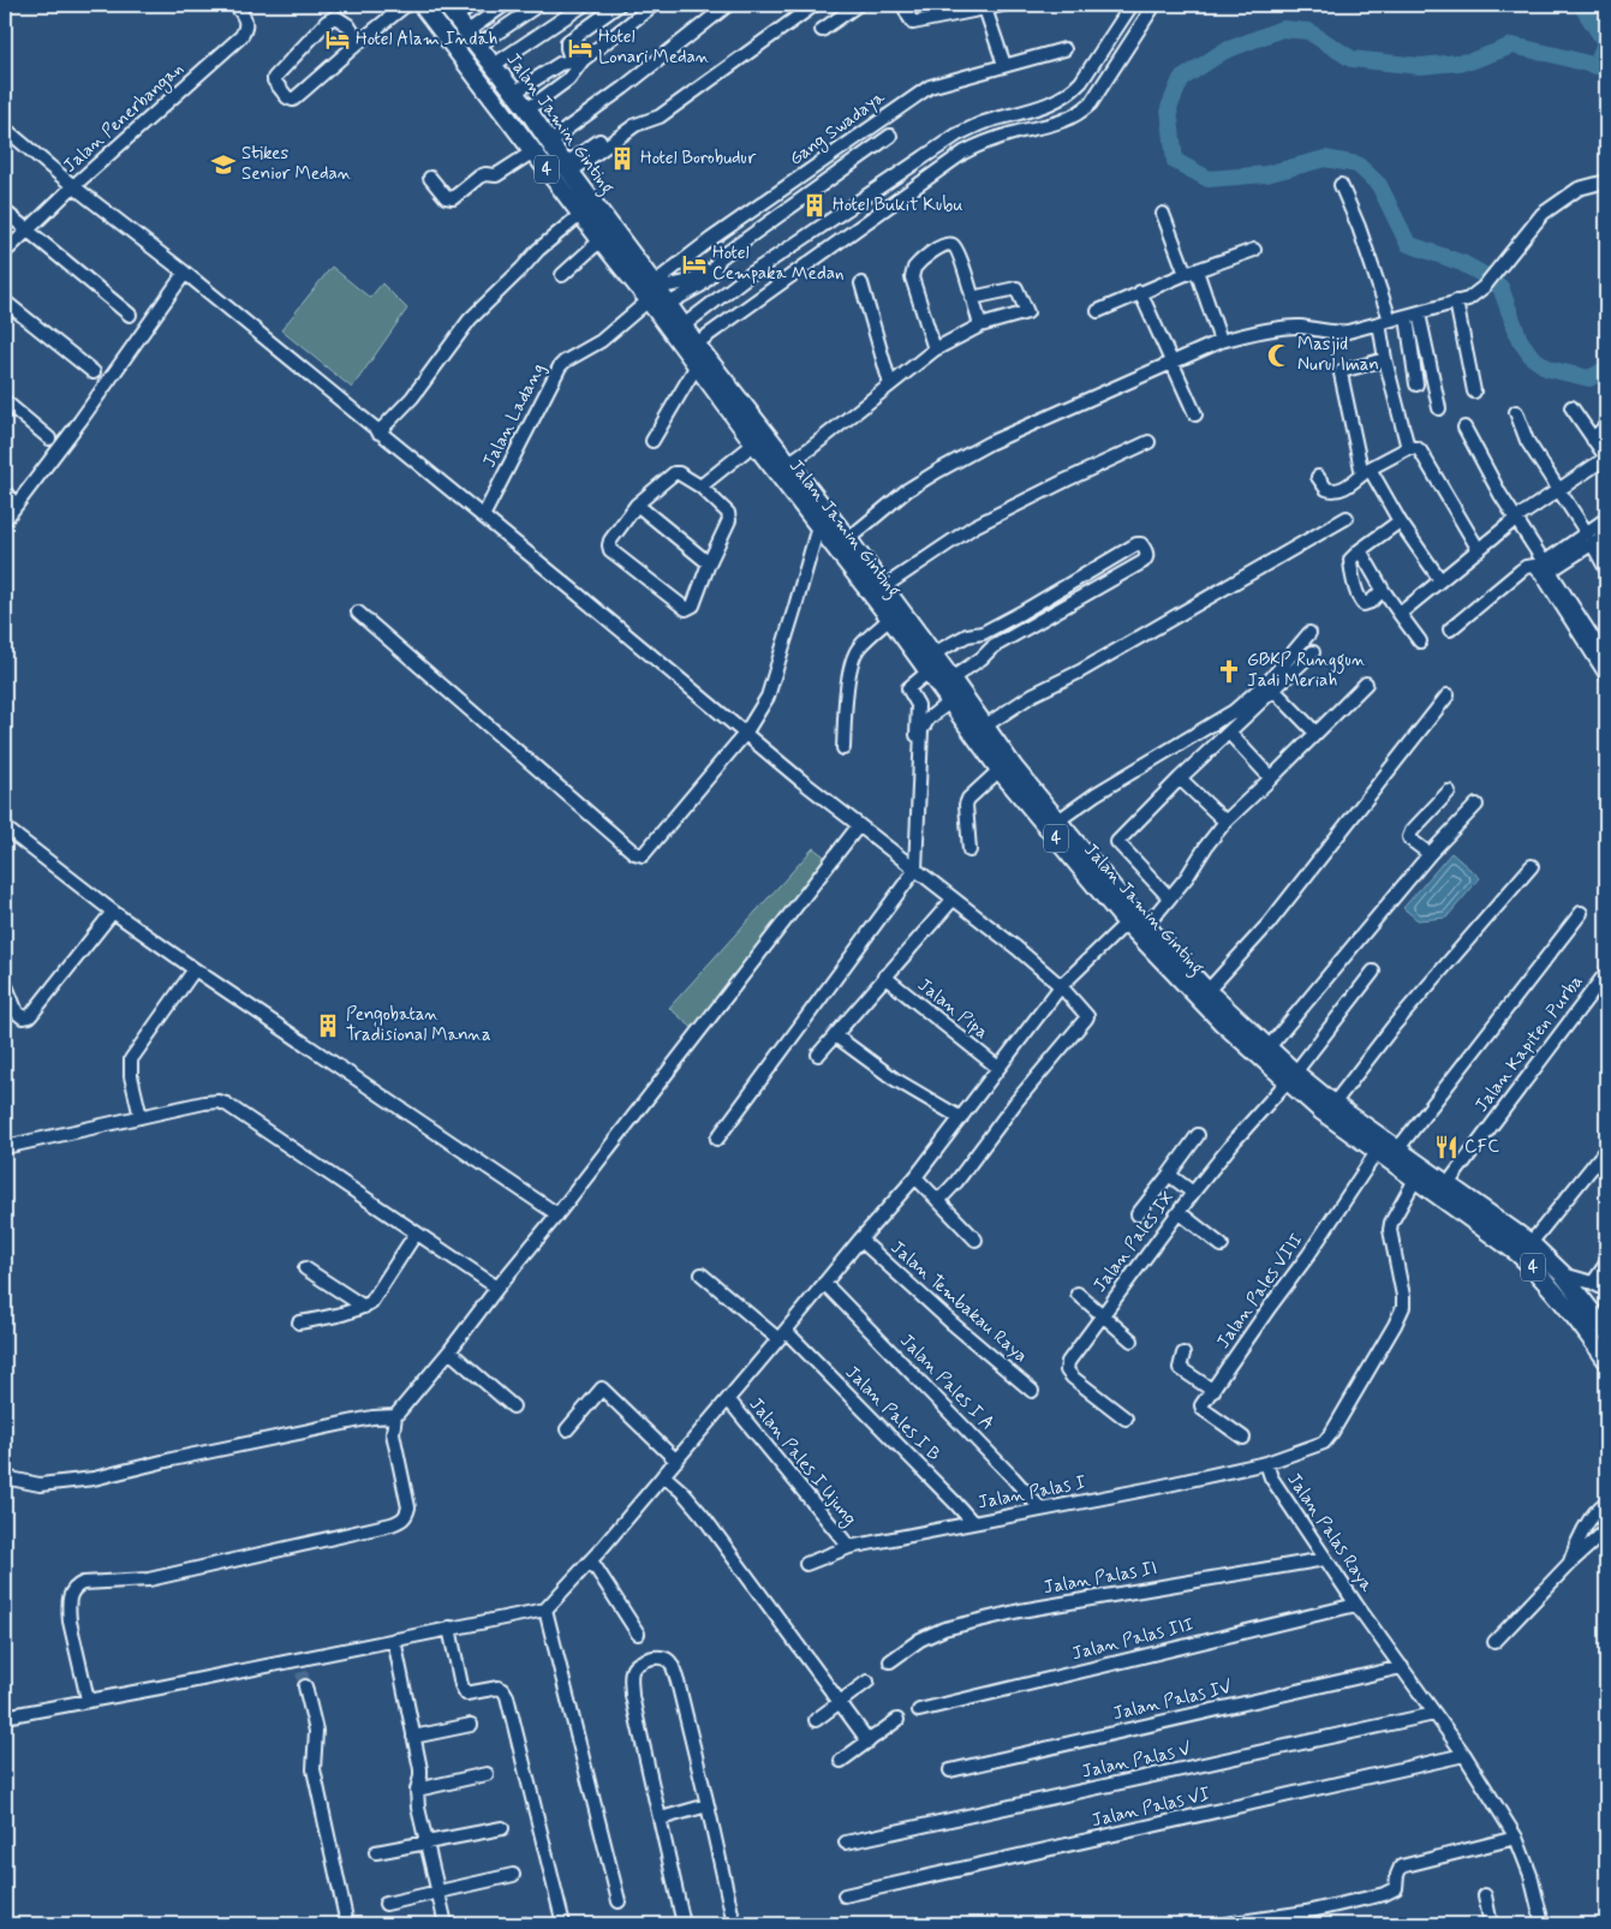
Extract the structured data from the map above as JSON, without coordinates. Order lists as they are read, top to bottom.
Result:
{
  "streets": {
    "highway": ["Jalan Jamin Ginting", "4"],
    "street": [
      "Jalan Penerbangan",
      "Gang Swadaya",
      "Jalan Ladang",
      "Jalan Pipa",
      "Jalan Kapiten Purba",
      "Jalan Pales IX",
      "Jalan Pales VIII",
      "Jalan Tembakau Raya",
      "Jalan Pales I A",
      "Jalan Pales I B",
      "Jalan Pales I Ujung",
      "Jalan Palas I",
      "Jalan Palas Raya",
      "Jalan Palas II",
      "Jalan Palas III",
      "Jalan Palas IV",
      "Jalan Palas V",
      "Jalan Palas VI"
    ]
  },
  "crossings": [
    ["Jalan Jamin Ginting", "Gang Swadaya"],
    ["Jalan Jamin Ginting", "Jalan Ladang"],
    ["Jalan Jamin Ginting", "Jalan Kapiten Purba"],
    ["Jalan Jamin Ginting", "Jalan Pales IX"],
    ["Jalan Jamin Ginting", "Jalan Pales VIII"],
    ["Jalan Jamin Ginting", "Jalan Palas Raya"],
    ["Gang Swadaya", "Jalan Ladang"],
    ["Jalan Pales I A", "Jalan Palas I"],
    ["Jalan Pales I B", "Jalan Palas I"],
    ["Jalan Pales I Ujung", "Jalan Palas I"],
    ["Jalan Palas I", "Jalan Palas Raya"],
    ["Jalan Palas Raya", "Jalan Palas II"],
    ["Jalan Palas Raya", "Jalan Palas III"],
    ["Jalan Palas Raya", "Jalan Palas IV"],
    ["Jalan Palas Raya", "Jalan Palas V"],
    ["Jalan Palas Raya", "Jalan Palas VI"]
  ],
  "places": {
    "hotel": ["Hotel Alam Indah", "Hotel Lonari Medan", "Hotel Cempaka Medan"],
    "building": ["Hotel Borobudur", "Hotel Bukit Kubu", "Pengobatan Tradisional Manna"],
    "school or university": ["Stikes Senior Medan"],
    "mosque": ["Masjid Nurul Iman"],
    "church": ["GBKP Runggun Jadi Meriah"],
    "restaurant": ["CFC"]
  }
}
